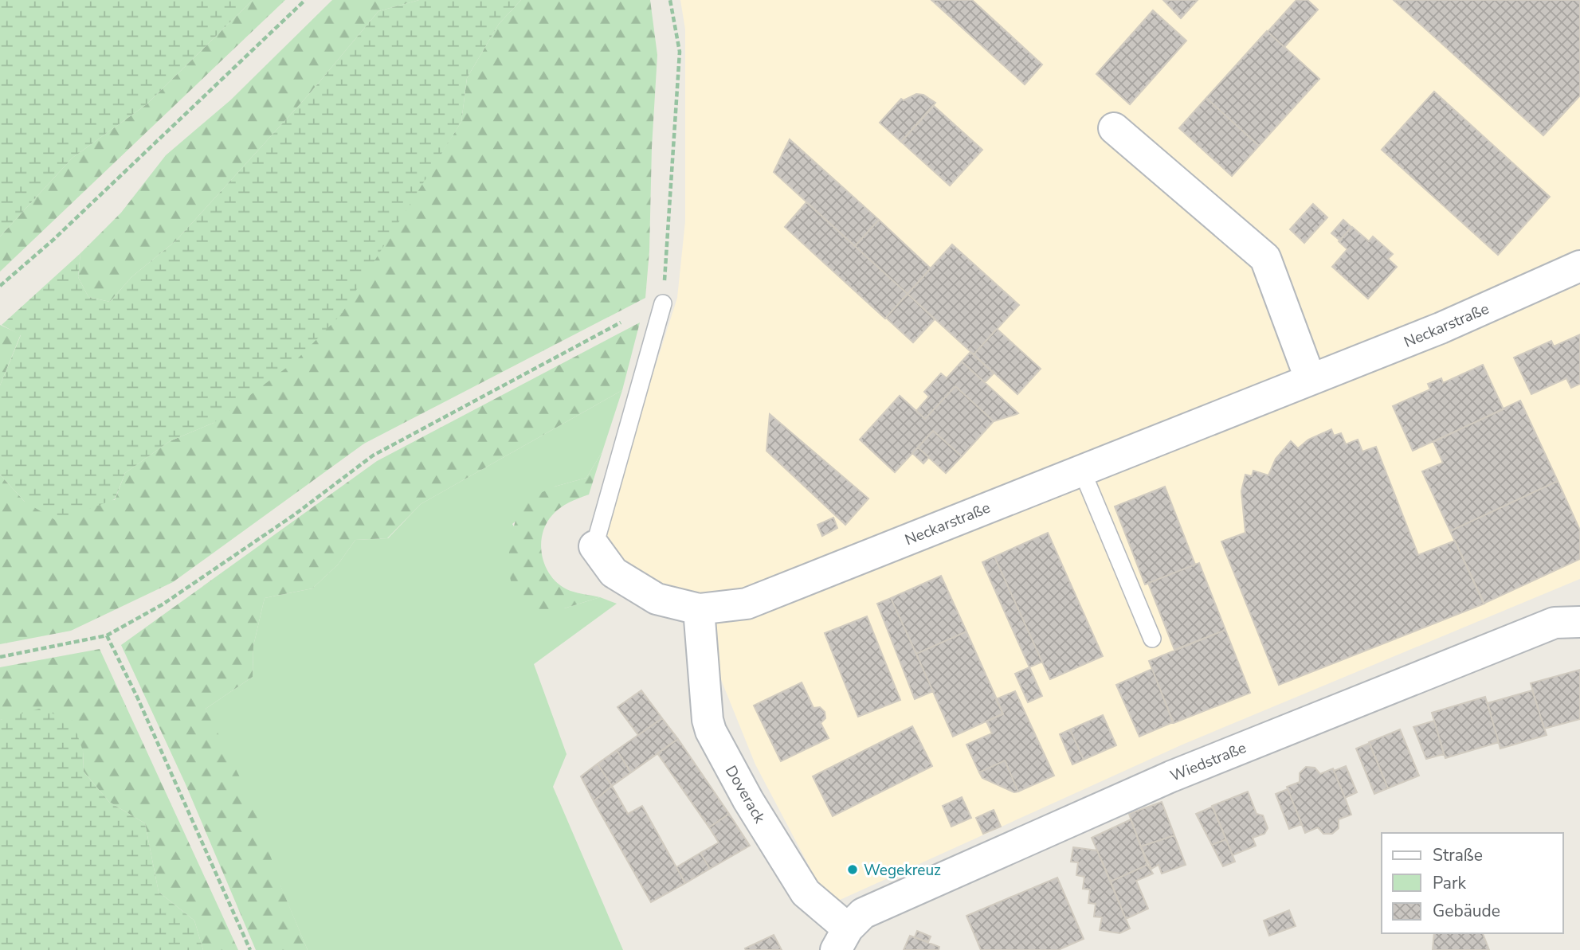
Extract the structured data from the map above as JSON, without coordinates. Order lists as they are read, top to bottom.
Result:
{
  "streets": {
    "street": ["Neckarstraße", "Wiedstraße", "Doverack"]
  },
  "crossings": [
    ["Neckarstraße", "Doverack"],
    ["Wiedstraße", "Doverack"]
  ],
  "places": ["Wegekreuz"],
  "legend": ["Straße", "Park", "Gebäude"]
}
